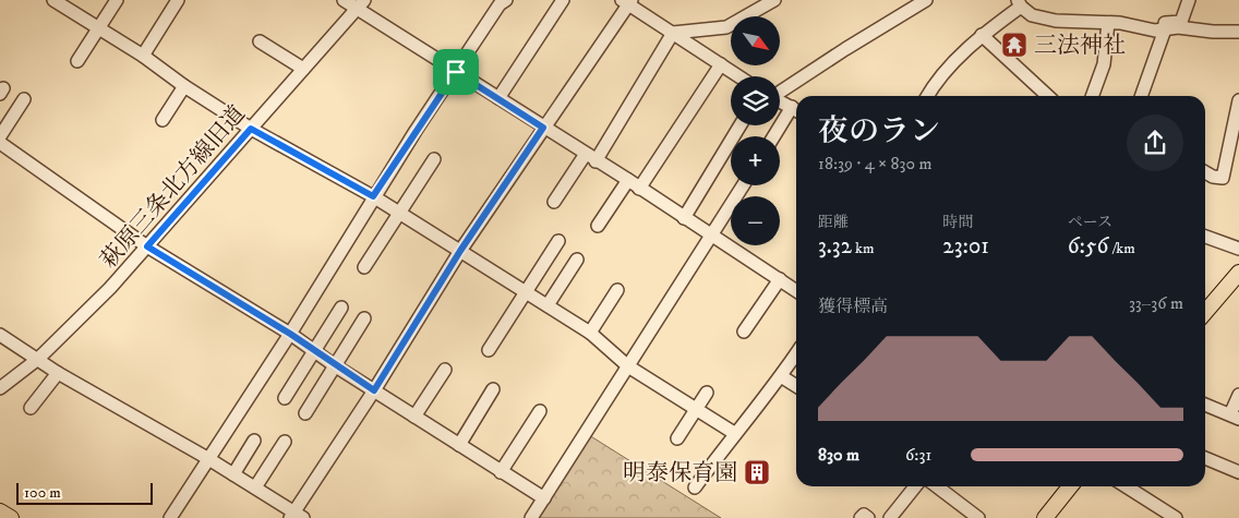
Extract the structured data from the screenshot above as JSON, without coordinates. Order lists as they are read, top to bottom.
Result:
{
  "streets": {
    "street": ["萩原三条北方線旧道"]
  },
  "places": {
    "temple": ["三法神社"],
    "building": ["明泰保育園"]
  },
  "scale_bar": "100 m",
  "north": "bottom right",
  "page": {
    "map_buttons": ["+", "−"],
    "heading": ["夜のラン", "18:39 · 4 × 830 m"],
    "stats": [
      ["距離", "3.32 km"],
      ["時間", "23:01"],
      ["ペース", "6:56 /km"]
    ],
    "chart": ["獲得標高", "33–36 m"],
    "list": [
      {
        "name": "830 m",
        "note": "6:31"
      }
    ],
    "scale": "100 m"
  }
}
